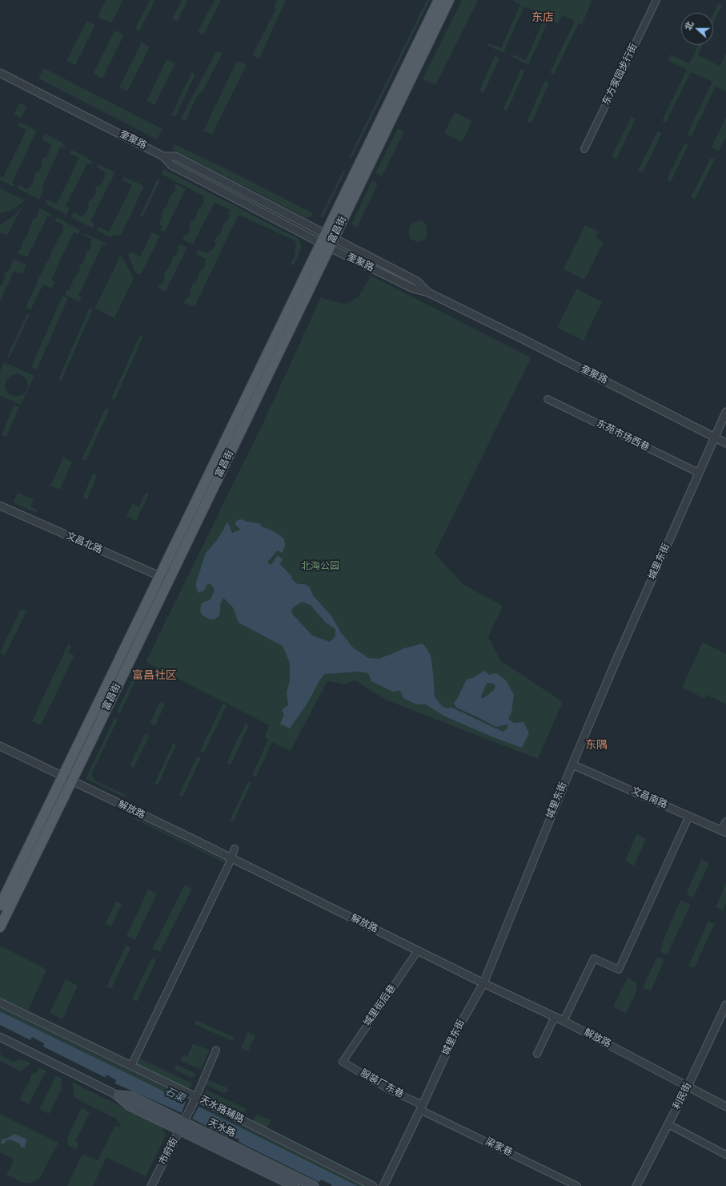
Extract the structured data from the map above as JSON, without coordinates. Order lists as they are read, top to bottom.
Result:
{
  "streets": {
    "main road": ["富昌街", "天水路"],
    "street": [
      "东方家园步行街",
      "奎聚路",
      "东苑市场西巷",
      "文昌北路",
      "城里东街",
      "文昌南路",
      "解放路",
      "城里街后巷",
      "服装厂东巷",
      "利民街",
      "天水路辅路",
      "梁家巷",
      "市府街"
    ]
  },
  "crossings": [
    ["奎聚路", "富昌街"],
    ["奎聚路", "城里东街"],
    ["富昌街", "文昌北路"],
    ["富昌街", "解放路"],
    ["东苑市场西巷", "城里东街"],
    ["城里东街", "文昌南路"],
    ["城里东街", "解放路"],
    ["城里东街", "服装厂东巷"],
    ["城里东街", "梁家巷"],
    ["解放路", "城里街后巷"],
    ["解放路", "利民街"],
    ["城里街后巷", "服装厂东巷"],
    ["服装厂东巷", "梁家巷"],
    ["天水路辅路", "市府街"],
    ["天水路", "市府街"]
  ],
  "districts": ["东店", "富昌社区", "东隅"],
  "water": ["石渠"],
  "parks": ["北海公园"],
  "north": "left"
}
